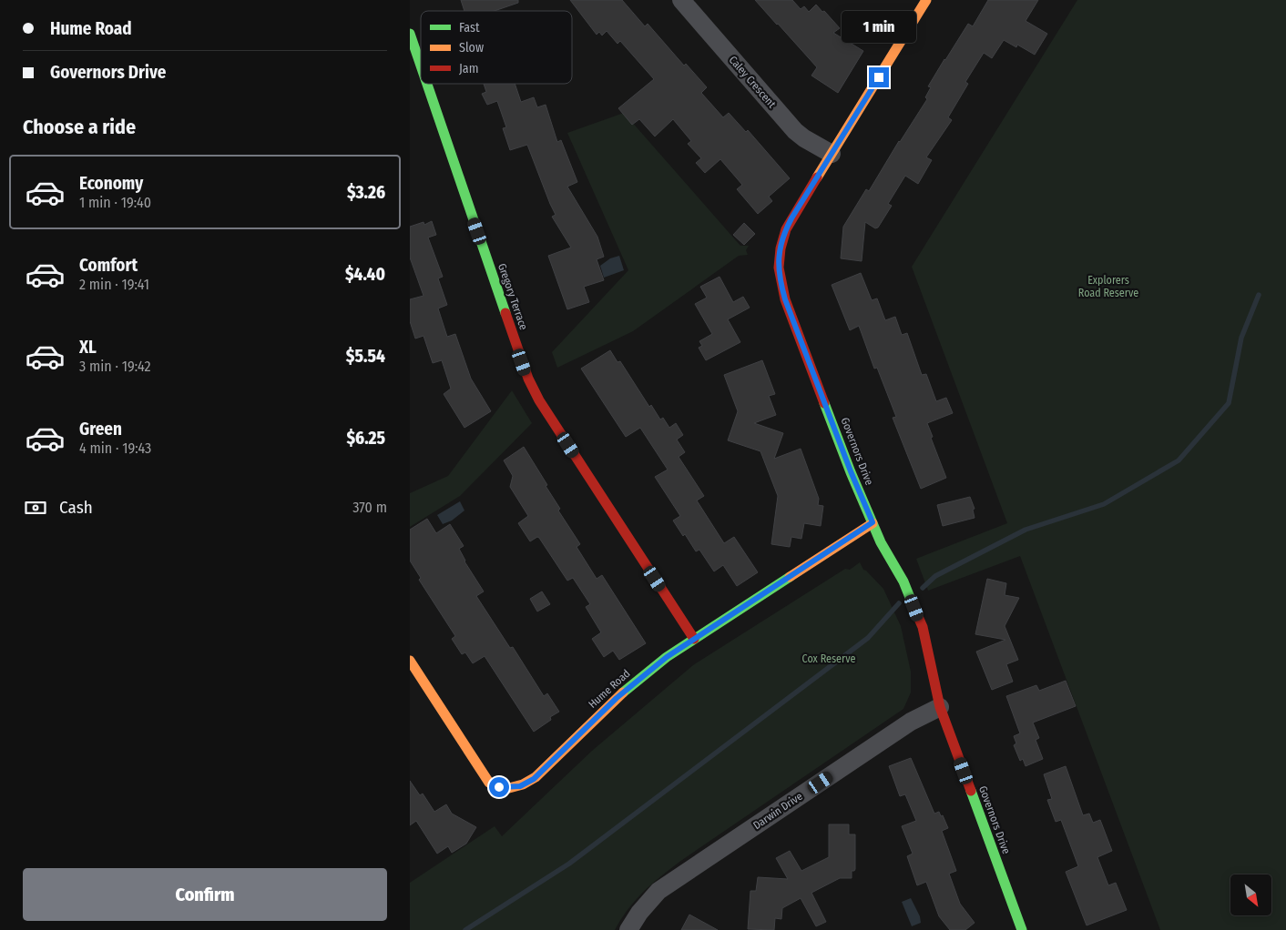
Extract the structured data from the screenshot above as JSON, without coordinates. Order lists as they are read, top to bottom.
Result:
{
  "streets": {
    "street": [
      "Caley Crescent",
      "Gregory Terrace",
      "Governors Drive",
      "Hume Road",
      "Darwin Drive"
    ]
  },
  "crossings": [
    ["Caley Crescent", "Governors Drive"],
    ["Gregory Terrace", "Hume Road"],
    ["Governors Drive", "Hume Road"],
    ["Governors Drive", "Darwin Drive"]
  ],
  "parks": ["Explorers Road Reserve", "Cox Reserve"],
  "legend": ["Fast", "Slow", "Jam"],
  "north": "bottom right",
  "page": {
    "banner": ["Hume Road", "Governors Drive"],
    "bubble": "1 min",
    "heading": "Choose a ride",
    "list": [
      {
        "name": "Economy",
        "note": "1 min · 19:40",
        "value": "$3.26"
      },
      {
        "name": "Comfort",
        "note": "2 min · 19:41",
        "value": "$4.40"
      },
      {
        "name": "XL",
        "note": "3 min · 19:42",
        "value": "$5.54"
      },
      {
        "name": "Green",
        "note": "4 min · 19:43",
        "value": "$6.25"
      }
    ],
    "pay": ["Cash", "370 m"],
    "buttons": "Confirm"
  }
}
